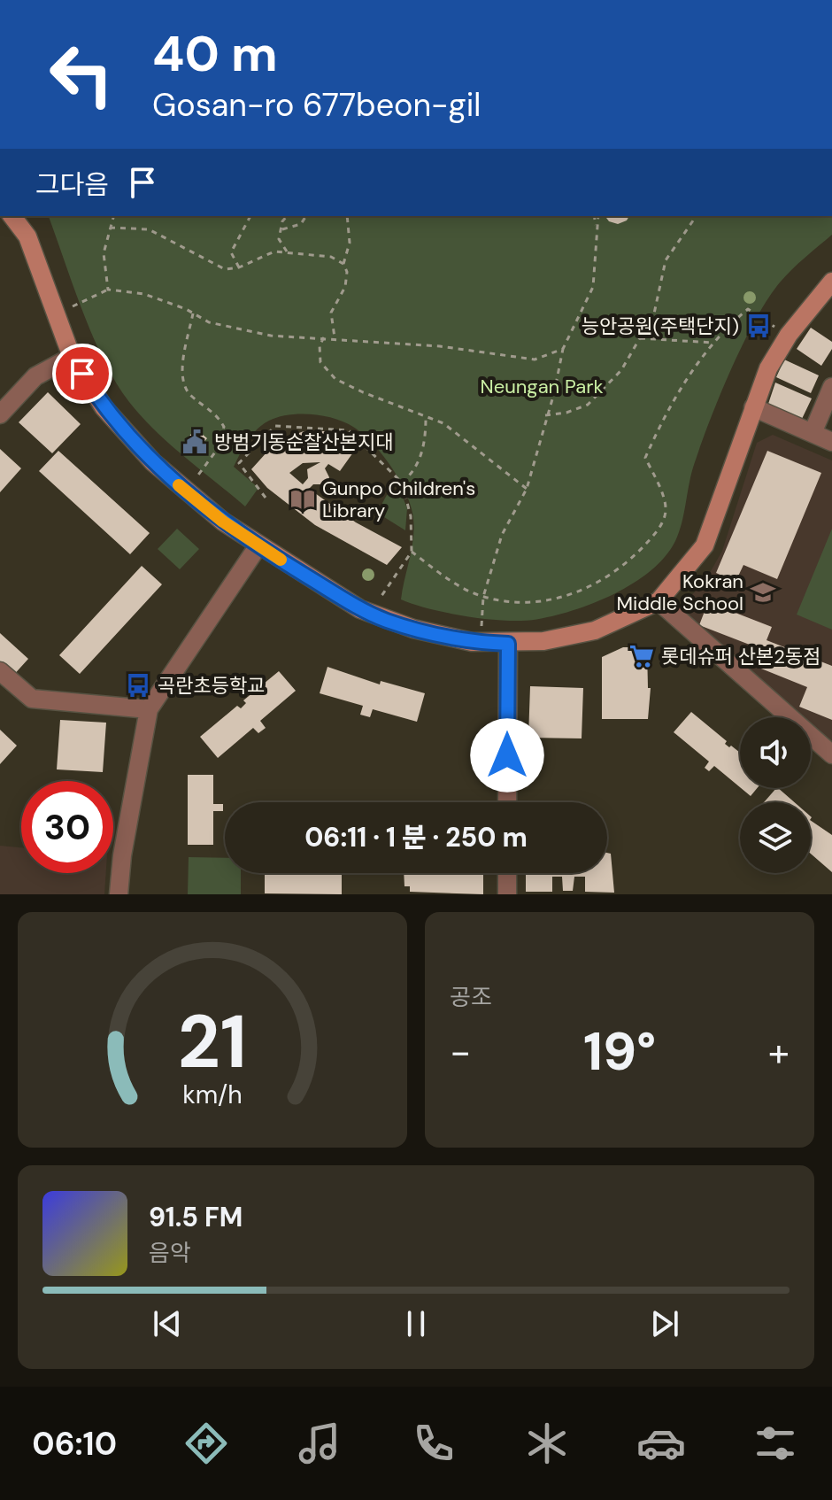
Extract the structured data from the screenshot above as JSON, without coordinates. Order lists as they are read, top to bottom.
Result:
{
  "parks": ["Neungan Park"],
  "places": {
    "bus stop": ["능안공원(주택단지)", "곡란초등학교"],
    "public building": ["방범기동순찰산본지대"],
    "library": ["Gunpo Children's Library"],
    "school or university": ["Kokran Middle School"],
    "supermarket": ["롯데슈퍼 산본2동점"]
  },
  "page": {
    "turn": ["40 m", "Gosan-ro 677beon-gil"],
    "then": "그다음",
    "limit": "30",
    "trip": "06:11 · 1 분 · 250 m",
    "tile": "공조",
    "heat": ["−", "19°", "+"],
    "song": ["91.5 FM", "음악"],
    "tabs": "06:10",
    "gauge": ["21", "km/h"]
  }
}
